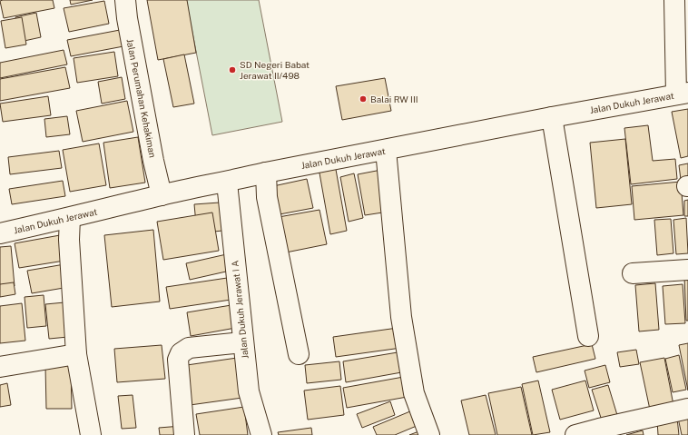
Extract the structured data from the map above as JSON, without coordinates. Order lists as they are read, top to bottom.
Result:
{
  "streets": {
    "street": ["Jalan Perumahan Kehakiman", "Jalan Dukuh Jerawat", "Jalan Dukuh Jerawat I A"]
  },
  "crossings": [
    ["Jalan Perumahan Kehakiman", "Jalan Dukuh Jerawat"],
    ["Jalan Dukuh Jerawat", "Jalan Dukuh Jerawat I A"]
  ],
  "places": ["SD Negeri Babat Jerawat II/498", "Balai RW III"]
}
